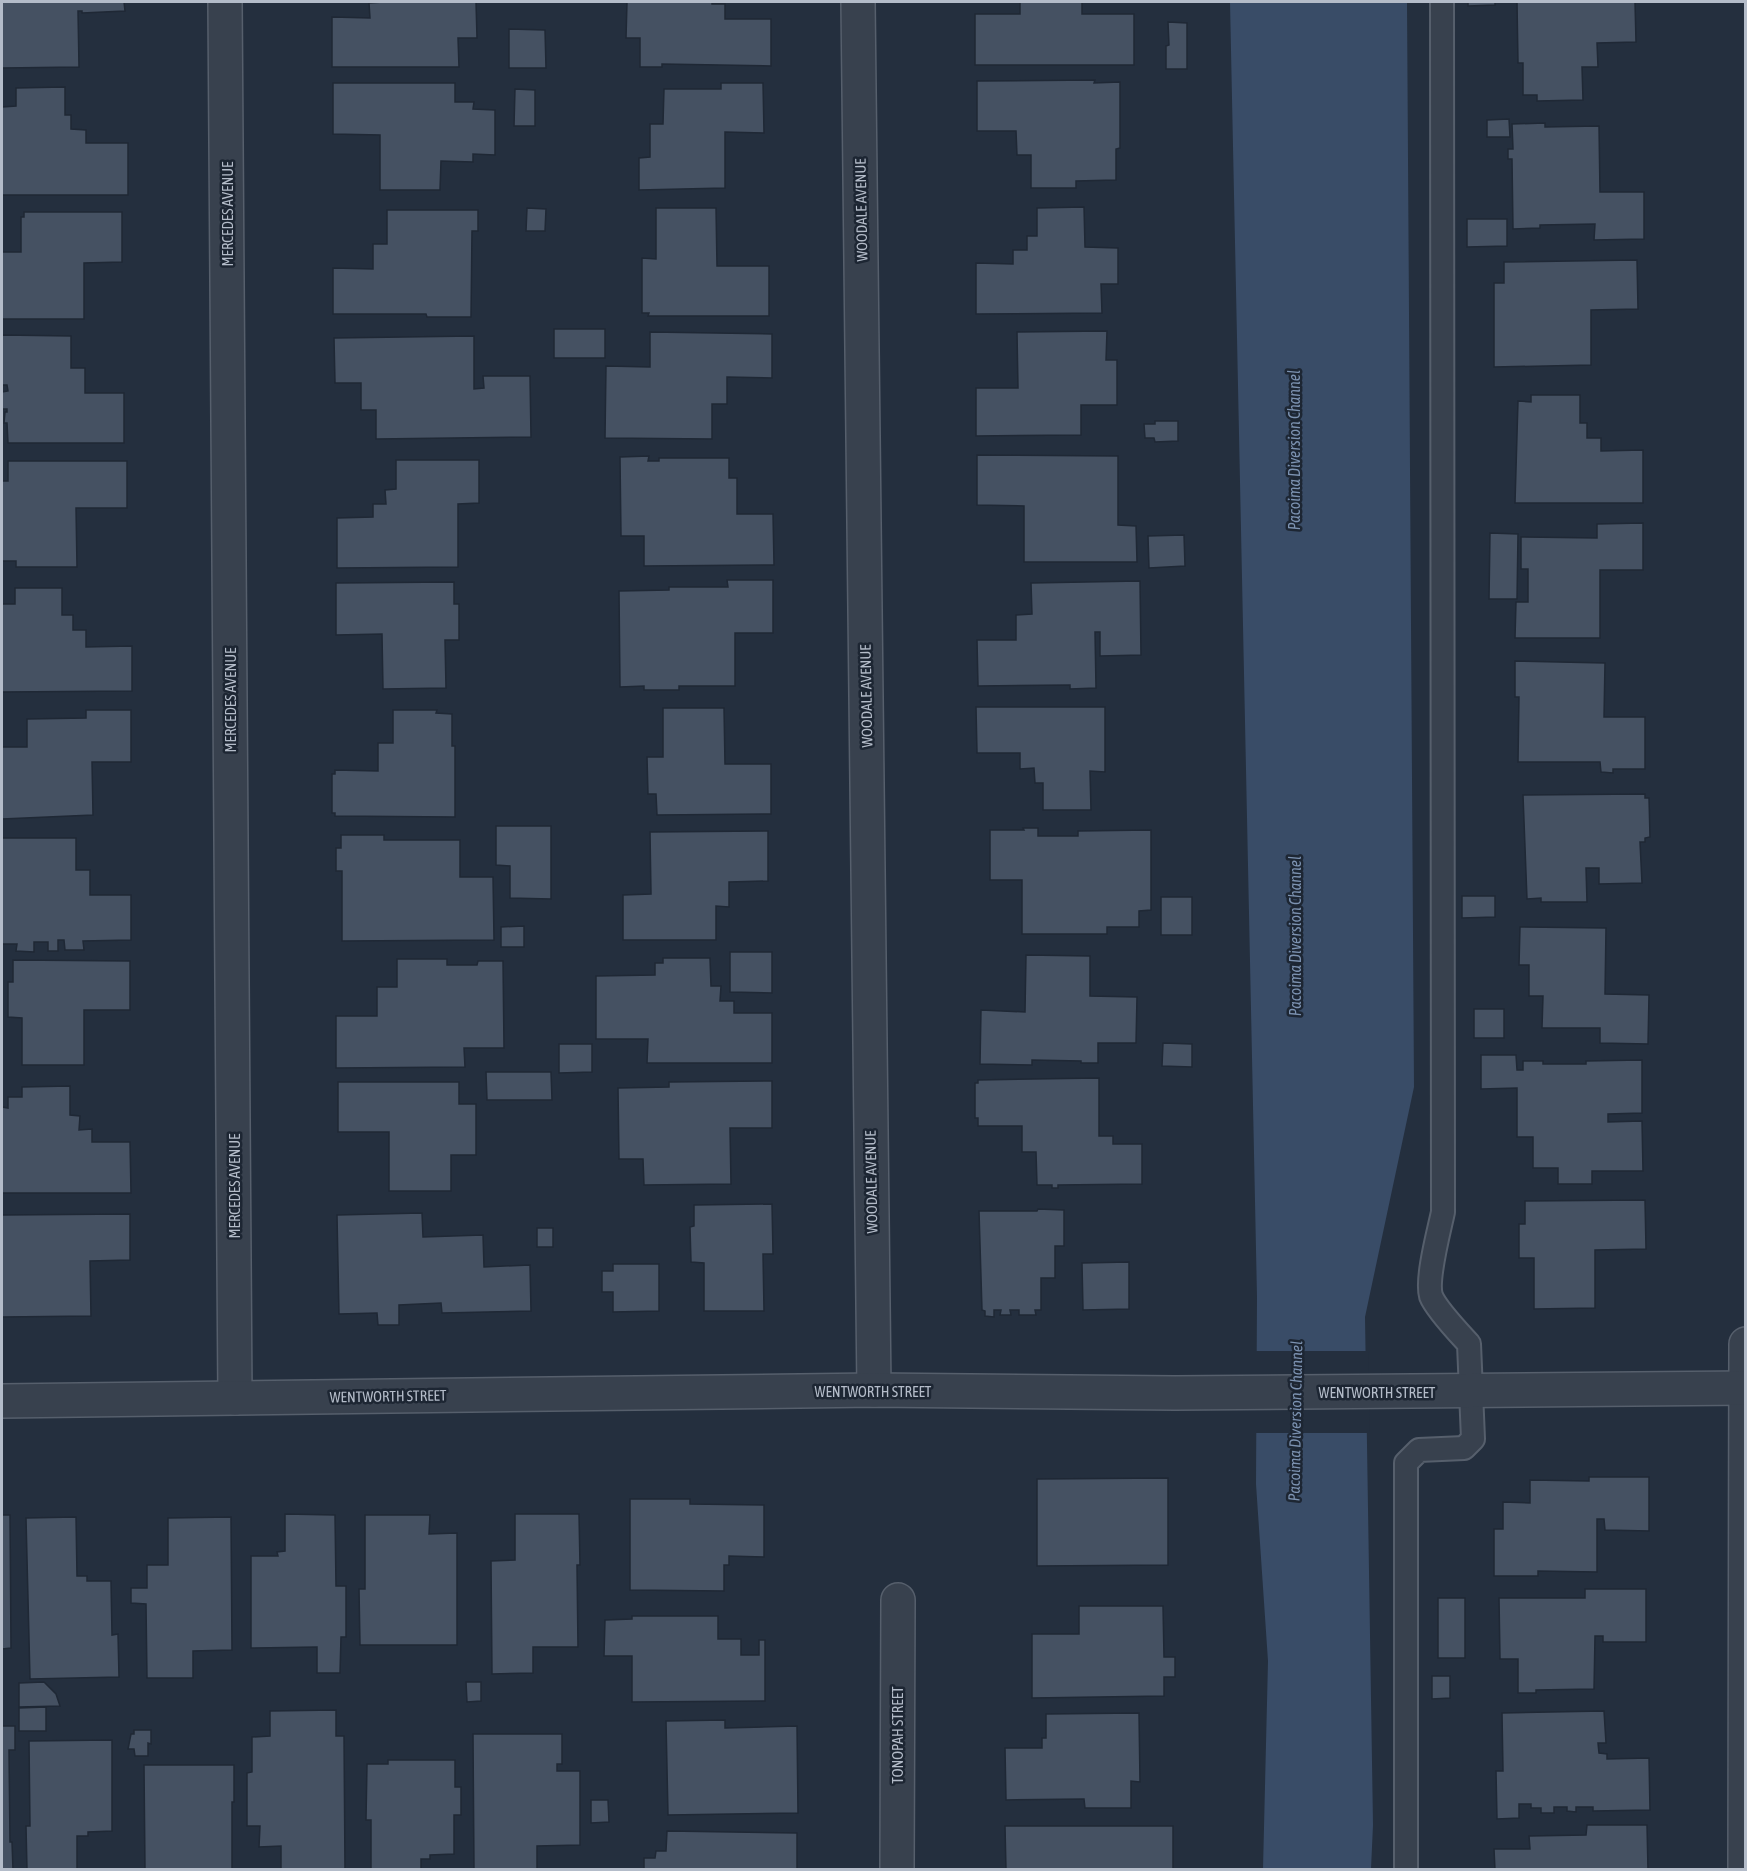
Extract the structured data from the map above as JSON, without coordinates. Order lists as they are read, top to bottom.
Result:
{
  "streets": {
    "street": [
      "WOODALE AVENUE",
      "MERCEDES AVENUE",
      "WENTWORTH STREET",
      "TONOPAH STREET"
    ]
  },
  "crossings": [
    ["WOODALE AVENUE", "WENTWORTH STREET"],
    ["MERCEDES AVENUE", "WENTWORTH STREET"]
  ],
  "water": ["Pacoima Diversion Channel"]
}
